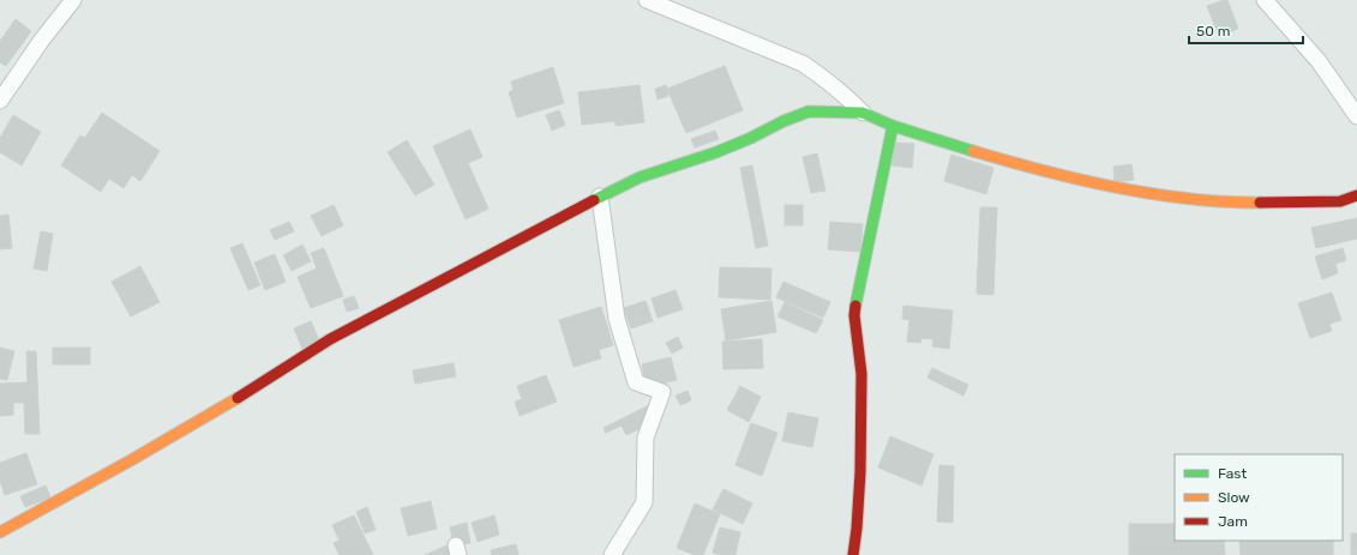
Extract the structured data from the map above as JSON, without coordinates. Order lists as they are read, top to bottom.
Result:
{
  "legend": ["Fast", "Slow", "Jam"],
  "scale_bar": "50 m"
}
